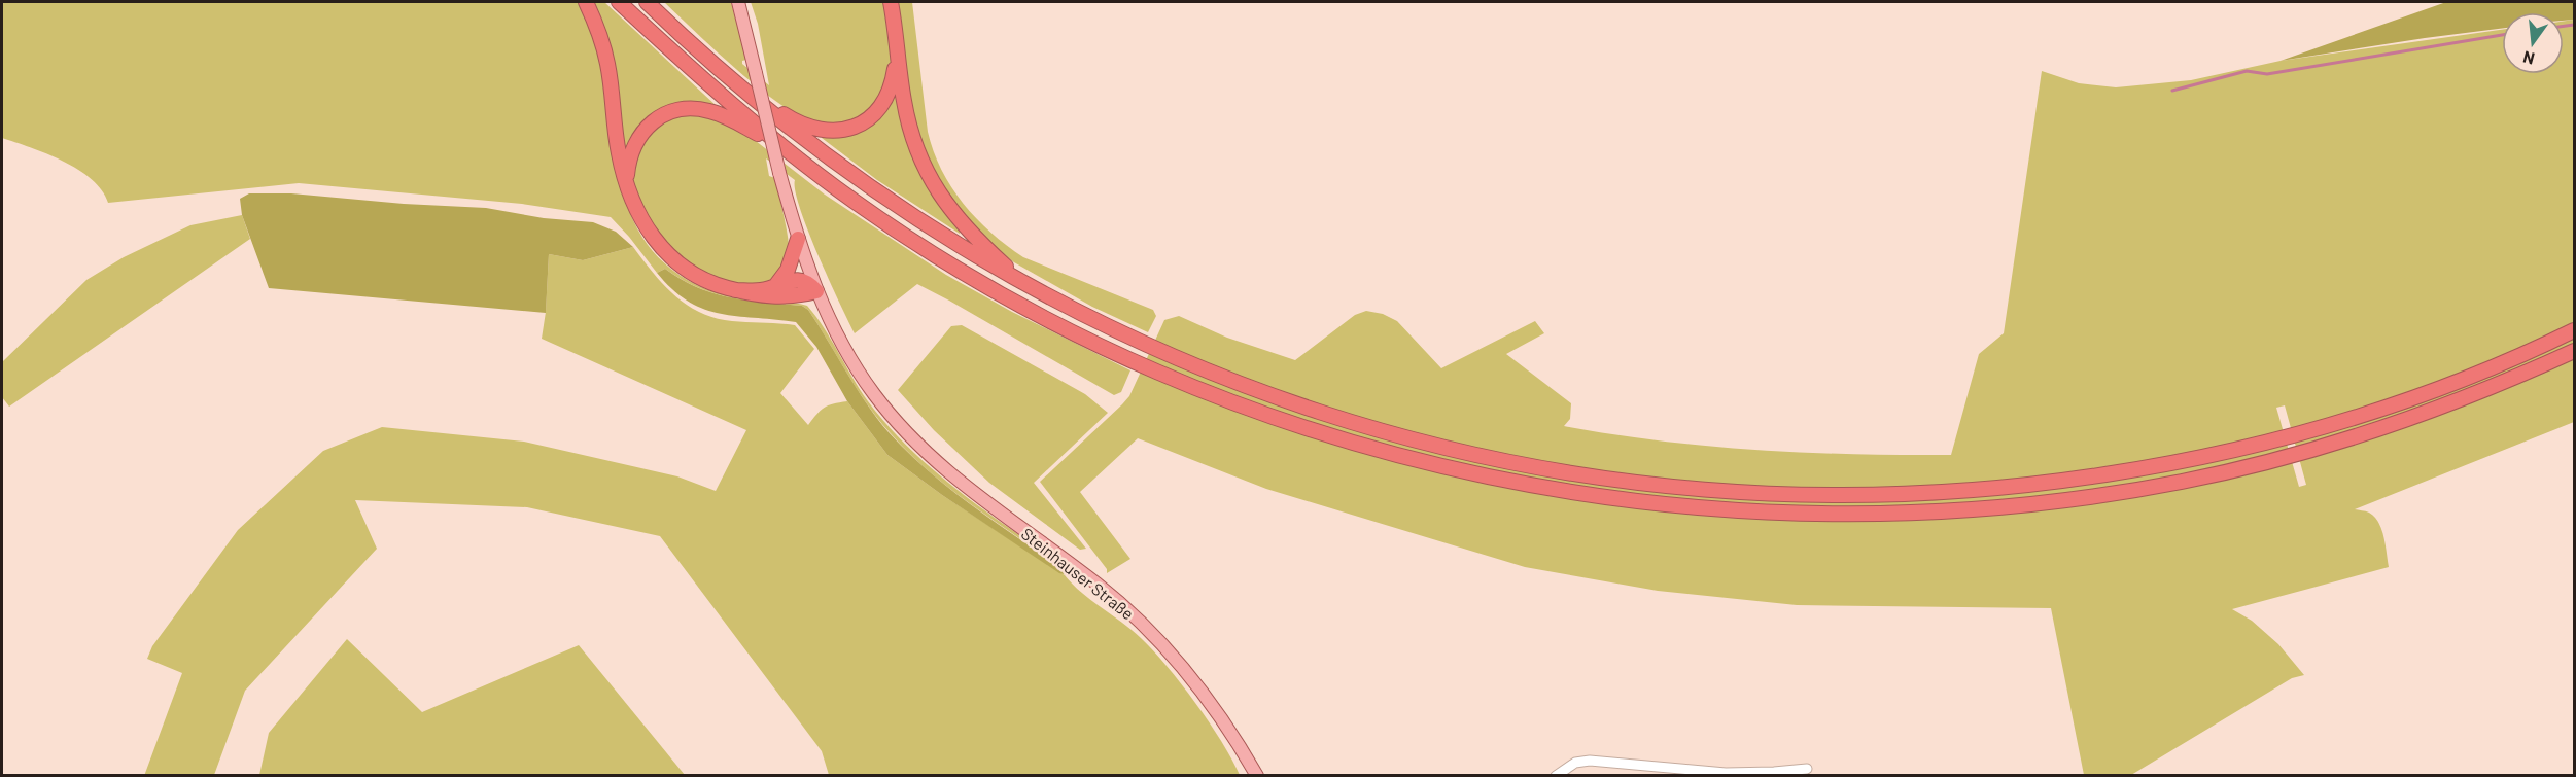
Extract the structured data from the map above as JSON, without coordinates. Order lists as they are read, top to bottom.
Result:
{
  "streets": {
    "main road": ["Steinhauser Straße"]
  },
  "north": "bottom"
}
